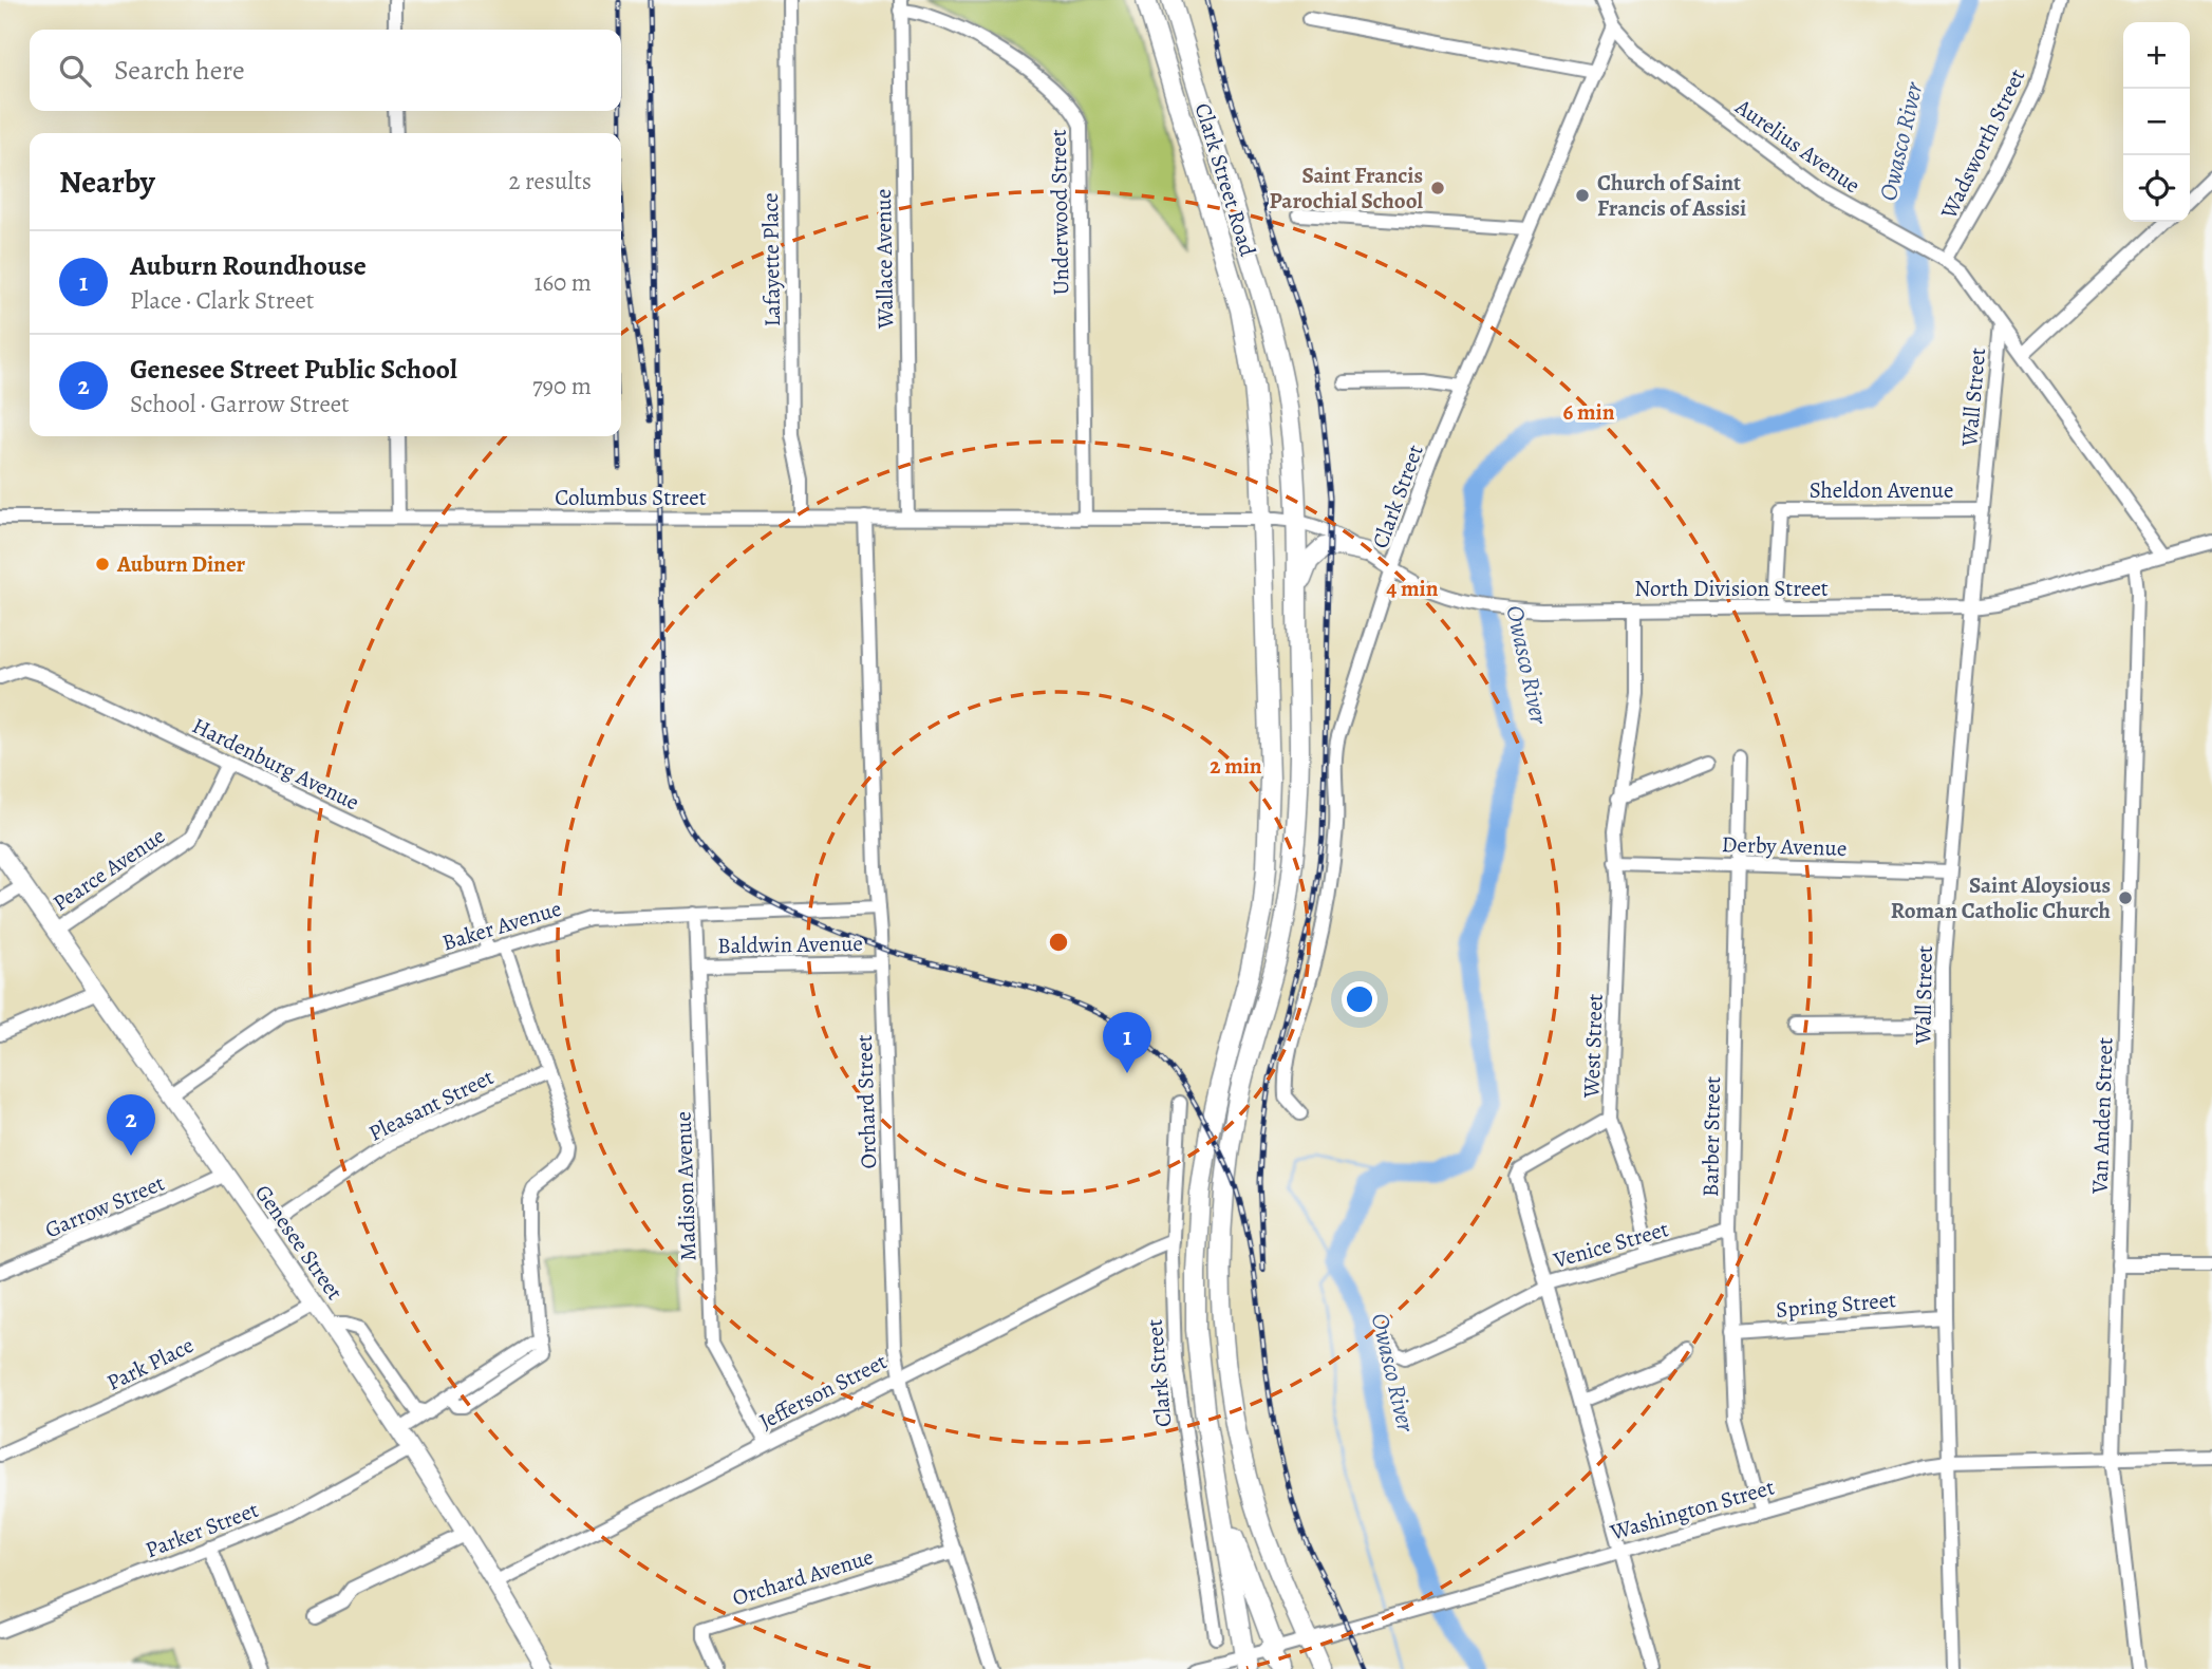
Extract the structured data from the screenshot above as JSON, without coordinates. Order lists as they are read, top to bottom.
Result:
{
  "streets": {
    "highway": ["Clark Street Road"],
    "main road": ["Genesee Street"],
    "street": [
      "Wadsworth Street",
      "Aurelius Avenue",
      "Underwood Street",
      "Wallace Avenue",
      "Lafayette Place",
      "Wall Street",
      "Sheldon Avenue",
      "Clark Street",
      "Columbus Street",
      "North Division Street",
      "Hardenburg Avenue",
      "Derby Avenue",
      "Pearce Avenue",
      "Baker Avenue",
      "Baldwin Avenue",
      "West Street",
      "Orchard Street",
      "Pleasant Street",
      "Van Anden Street",
      "Barber Street",
      "Madison Avenue",
      "Garrow Street",
      "Venice Street",
      "Spring Street",
      "Park Place",
      "Jefferson Street",
      "Washington Street",
      "Parker Street",
      "Orchard Avenue"
    ]
  },
  "crossings": [
    ["Wadsworth Street", "Aurelius Avenue"],
    ["Aurelius Avenue", "Wall Street"],
    ["Aurelius Avenue", "Clark Street"],
    ["Aurelius Avenue", "North Division Street"],
    ["Clark Street Road", "Columbus Street"],
    ["Clark Street Road", "North Division Street"],
    ["Underwood Street", "Wallace Avenue"],
    ["Underwood Street", "Columbus Street"],
    ["Wallace Avenue", "Columbus Street"],
    ["Lafayette Place", "Columbus Street"],
    ["Wall Street", "Sheldon Avenue"],
    ["Wall Street", "North Division Street"],
    ["Wall Street", "Derby Avenue"],
    ["Wall Street", "Spring Street"],
    ["Wall Street", "Washington Street"],
    ["Sheldon Avenue", "North Division Street"],
    ["Clark Street", "North Division Street"],
    ["Clark Street", "Jefferson Street"],
    ["Columbus Street", "North Division Street"],
    ["Columbus Street", "Orchard Street"],
    ["North Division Street", "West Street"],
    ["North Division Street", "Van Anden Street"],
    ["Hardenburg Avenue", "Pearce Avenue"],
    ["Hardenburg Avenue", "Baker Avenue"],
    ["Derby Avenue", "West Street"],
    ["Derby Avenue", "Barber Street"],
    ["Pearce Avenue", "Genesee Street"],
    ["Baker Avenue", "Orchard Street"],
    ["Baker Avenue", "Madison Avenue"],
    ["Baker Avenue", "Genesee Street"],
    ["Baldwin Avenue", "Orchard Street"],
    ["Baldwin Avenue", "Madison Avenue"],
    ["West Street", "Venice Street"],
    ["West Street", "Washington Street"],
    ["Orchard Street", "Jefferson Street"],
    ["Orchard Street", "Orchard Avenue"],
    ["Pleasant Street", "Genesee Street"],
    ["Van Anden Street", "Washington Street"],
    ["Barber Street", "Venice Street"],
    ["Barber Street", "Spring Street"],
    ["Barber Street", "Washington Street"],
    ["Madison Avenue", "Jefferson Street"],
    ["Garrow Street", "Genesee Street"],
    ["Genesee Street", "Park Place"],
    ["Genesee Street", "Jefferson Street"],
    ["Genesee Street", "Parker Street"]
  ],
  "water": ["Owasco River"],
  "places": [
    "Saint Francis Parochial School",
    "Church of Saint Francis of Assisi",
    "Auburn Diner",
    "Saint Aloysious Roman Catholic Church"
  ],
  "page": {
    "map_buttons": ["+", "−"],
    "search": "Search here",
    "heading": ["Nearby", "2 results"],
    "list": [
      {
        "mark": "1",
        "name": "Auburn Roundhouse",
        "note": "Place · Clark Street",
        "value": "160 m"
      },
      {
        "mark": "2",
        "name": "Genesee Street Public School",
        "note": "School · Garrow Street",
        "value": "790 m"
      }
    ],
    "pins": ["1", "2"]
  },
  "rings": ["6 min", "4 min", "2 min"]
}
